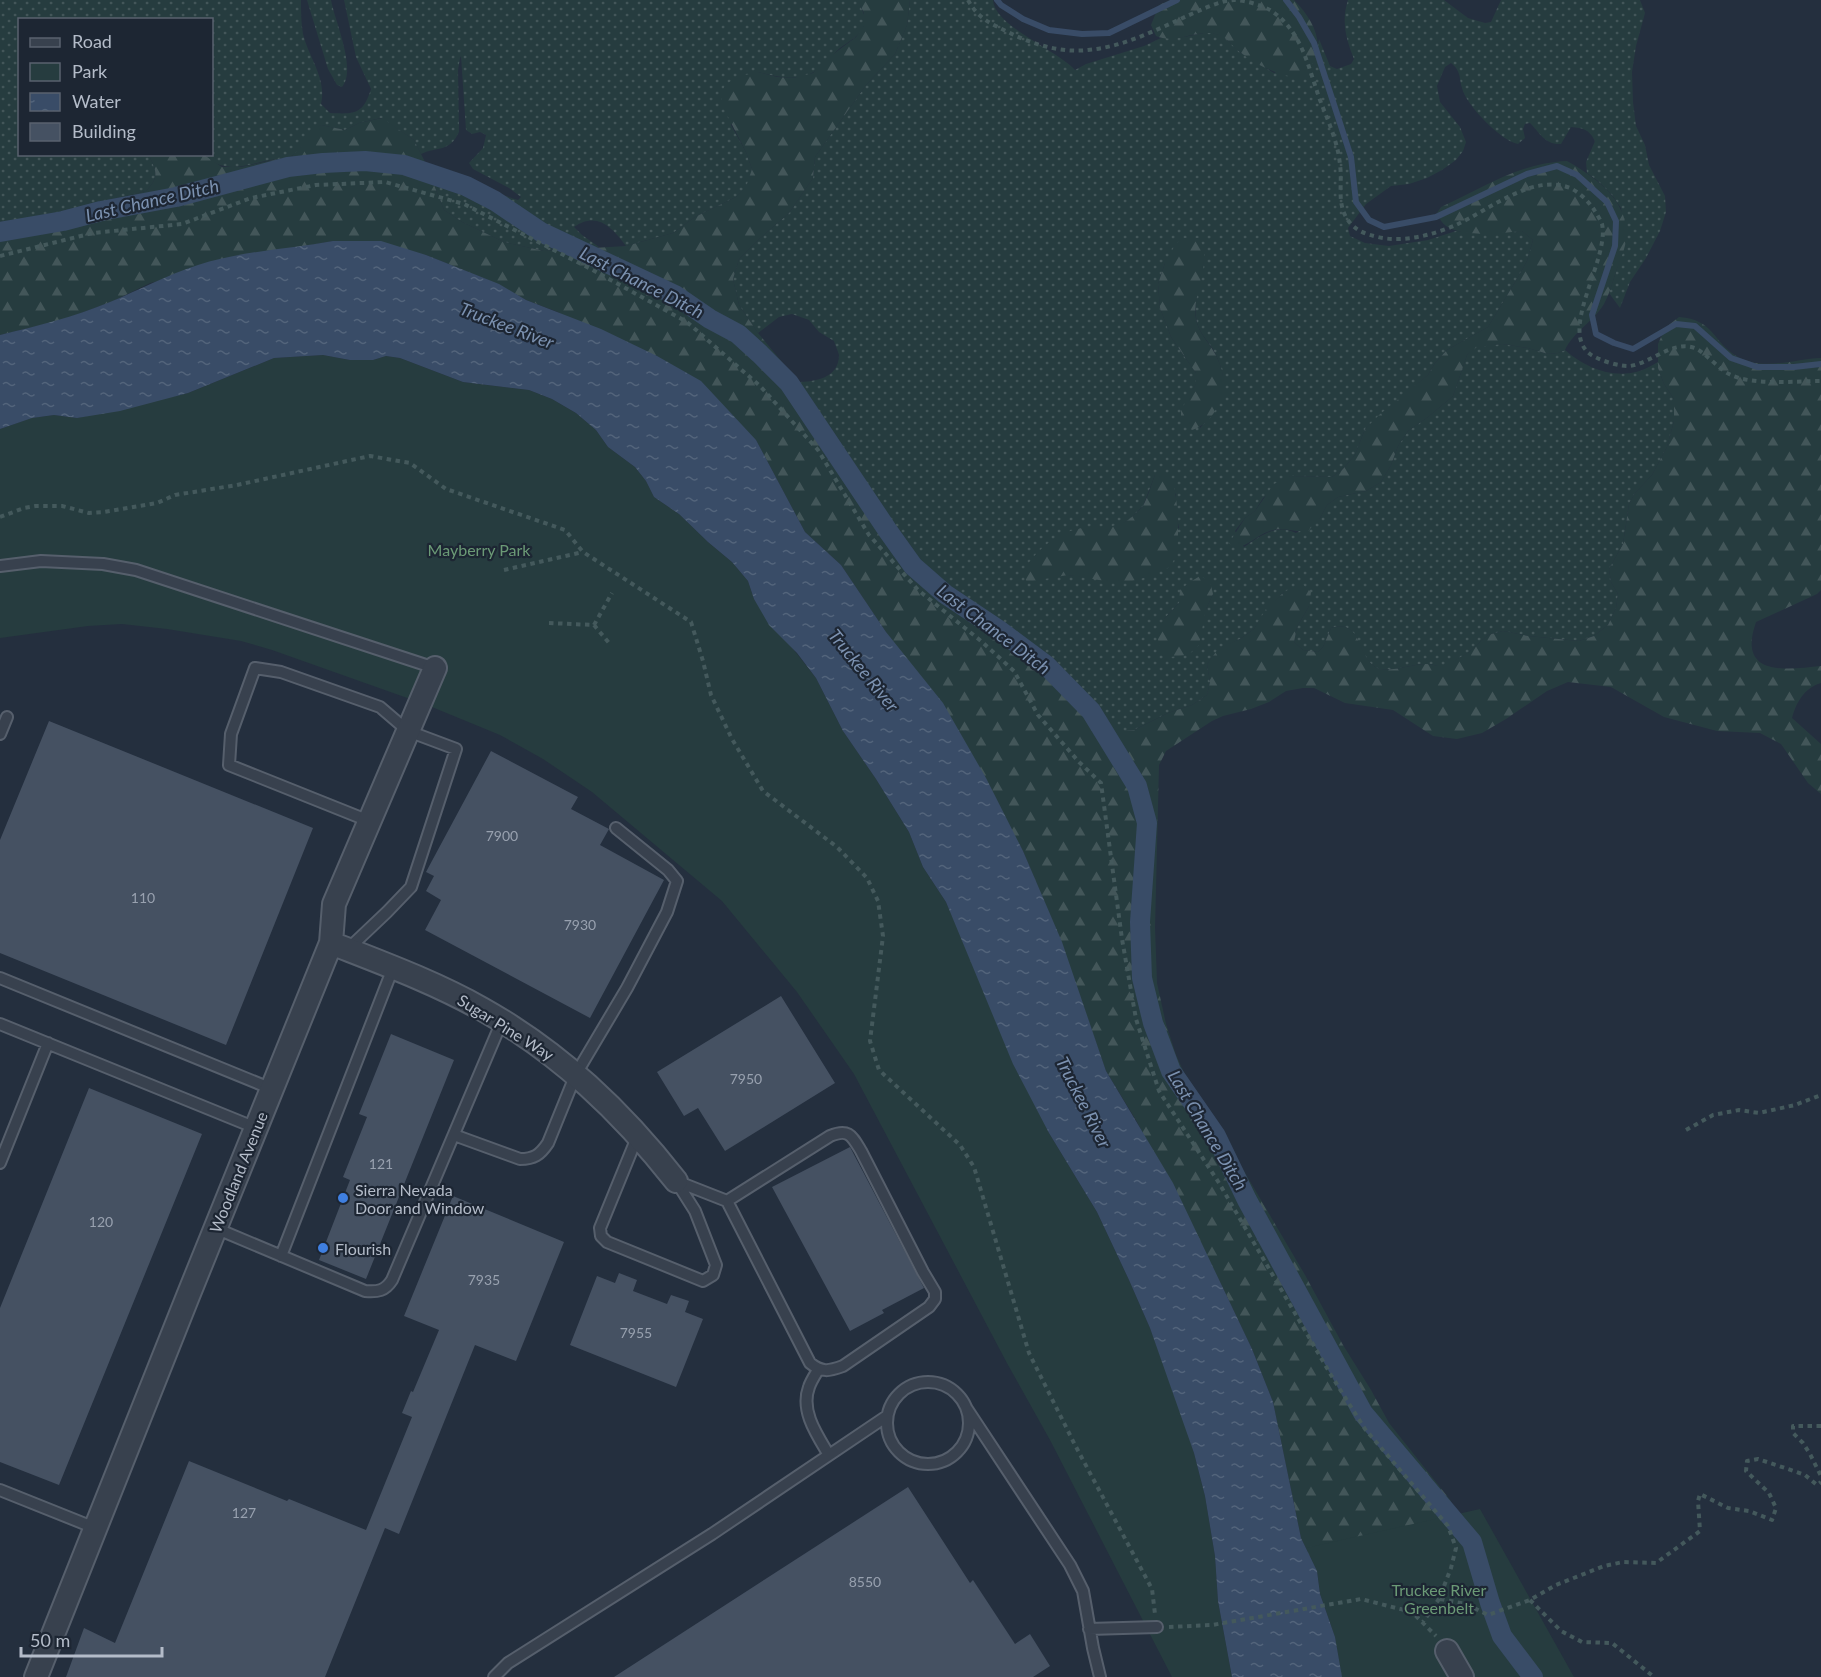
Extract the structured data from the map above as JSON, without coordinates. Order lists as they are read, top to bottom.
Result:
{
  "streets": {
    "street": ["Sugar Pine Way", "Woodland Avenue"]
  },
  "crossings": [
    ["Sugar Pine Way", "Woodland Avenue"]
  ],
  "water": ["Last Chance Ditch", "Truckee River"],
  "parks": ["Mayberry Park", "Truckee River Greenbelt"],
  "places": ["Sierra Nevada Door and Window", "Flourish"],
  "house_numbers": [
    "7900",
    "110",
    "7930",
    "7950",
    "121",
    "120",
    "7935",
    "7955",
    "127",
    "8550"
  ],
  "legend": [
    "Road",
    "Park",
    "Water",
    "Building"
  ],
  "scale_bar": "50 m"
}
